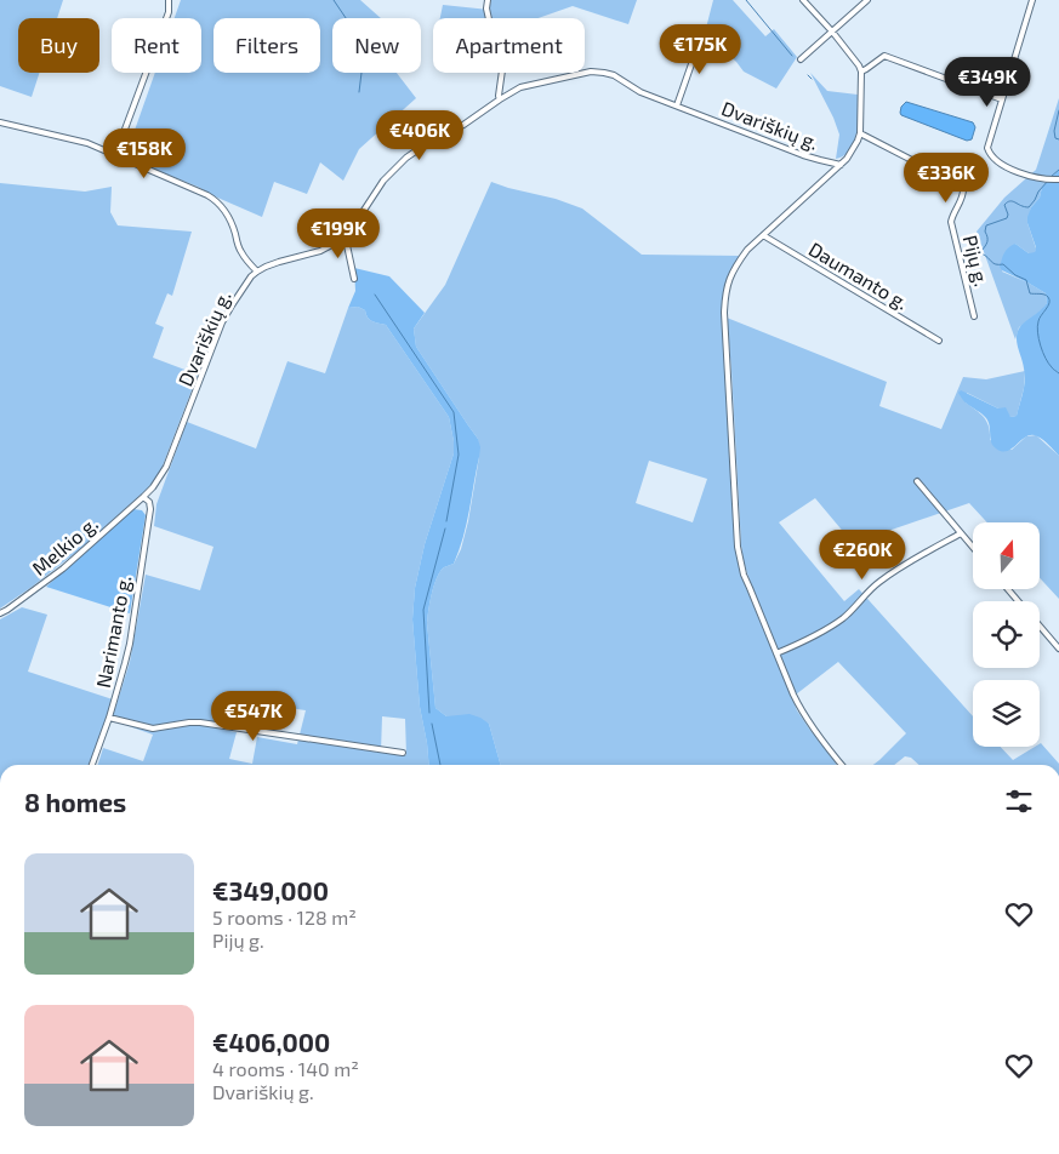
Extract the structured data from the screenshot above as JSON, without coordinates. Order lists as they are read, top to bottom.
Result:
{
  "streets": {
    "street": [
      "Dvariškių g.",
      "Pijų g.",
      "Daumanto g.",
      "Melkio g.",
      "Narimanto g."
    ]
  },
  "crossings": [
    ["Dvariškių g.", "Melkio g."],
    ["Dvariškių g.", "Narimanto g."],
    ["Melkio g.", "Narimanto g."]
  ],
  "north": "top",
  "page": {
    "chip": [
      "Buy",
      "Rent",
      "Filters",
      "New",
      "Apartment"
    ],
    "price": [
      "€175K",
      "€349K",
      "€406K",
      "€158K",
      "€336K",
      "€199K",
      "€260K",
      "€547K"
    ],
    "heading": "8 homes",
    "list": [
      {
        "name": "€349,000",
        "note": "5 rooms · 128 m² · Pijų g."
      },
      {
        "name": "€406,000",
        "note": "4 rooms · 140 m² · Dvariškių g."
      }
    ]
  }
}
